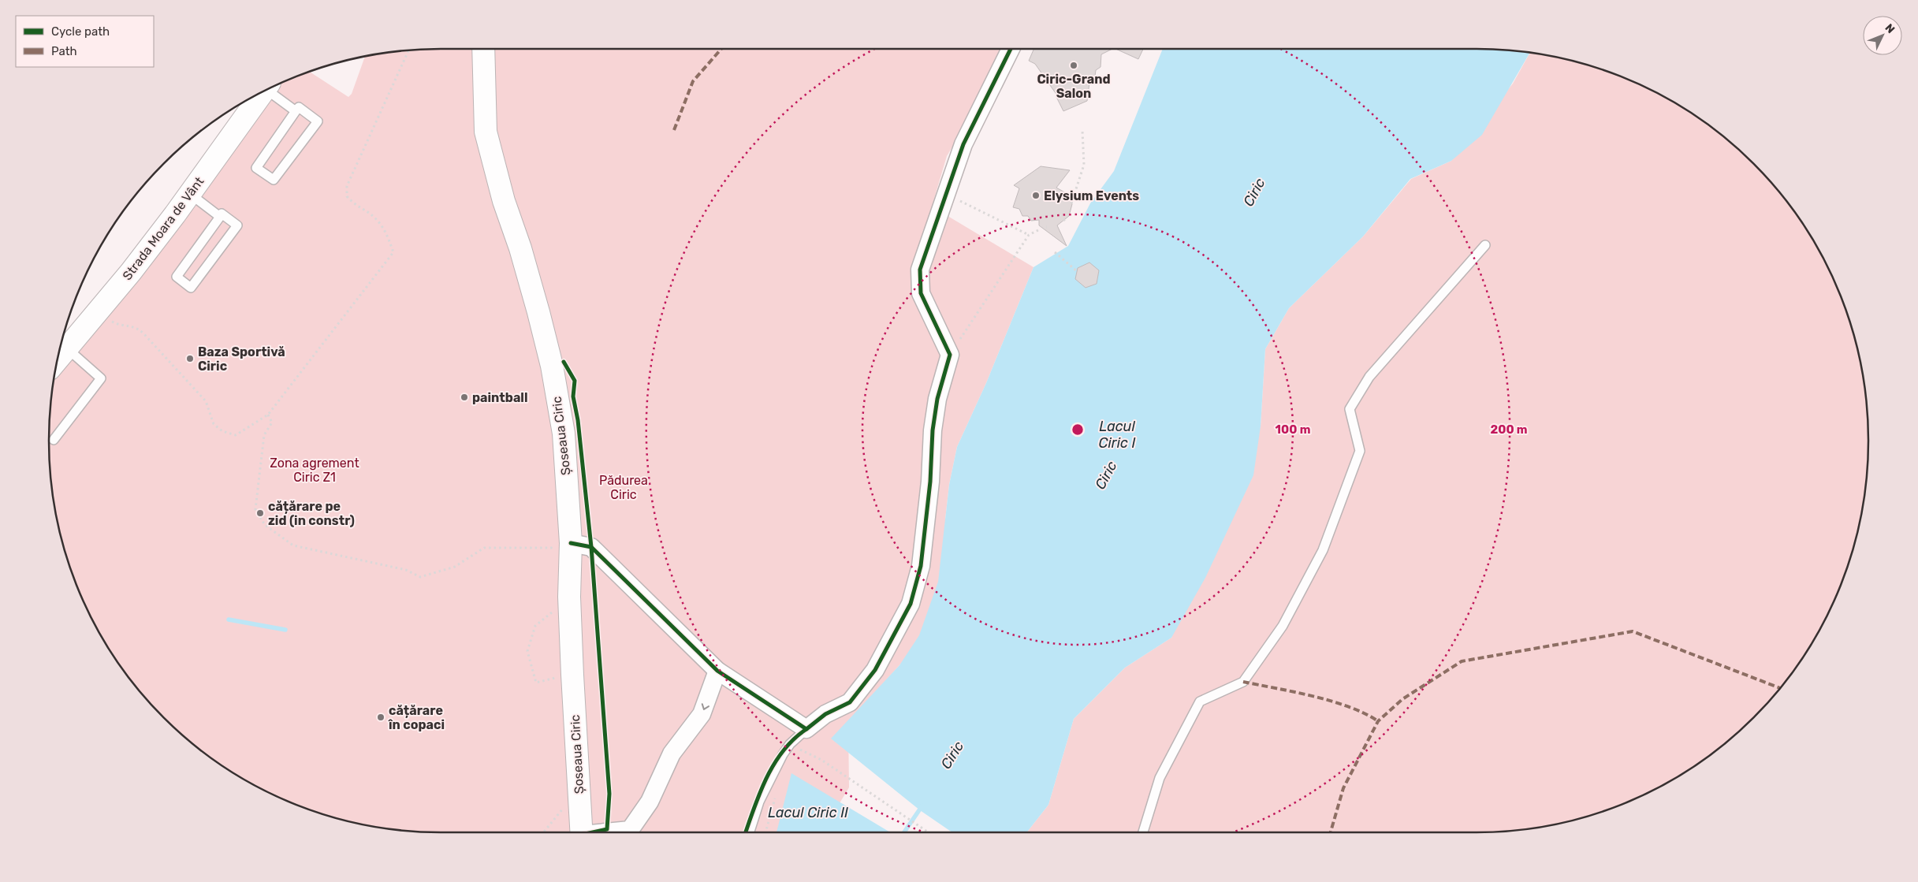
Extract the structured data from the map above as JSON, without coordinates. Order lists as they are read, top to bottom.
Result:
{
  "streets": {
    "main road": ["Strada Moara de Vânt", "Șoseaua Ciric"]
  },
  "water": ["Ciric", "Lacul Ciric I", "Lacul Ciric II"],
  "parks": ["Zona agrement Ciric Z1", "Pădurea Ciric"],
  "places": [
    "Ciric-Grand Salon",
    "Elysium Events",
    "Baza Sportivă Ciric",
    "paintball",
    "cățărare pe zid (in constr)",
    "cățărare în copaci"
  ],
  "legend": ["Cycle path", "Path"],
  "north": "top right",
  "rings": ["100 m", "200 m"]
}
